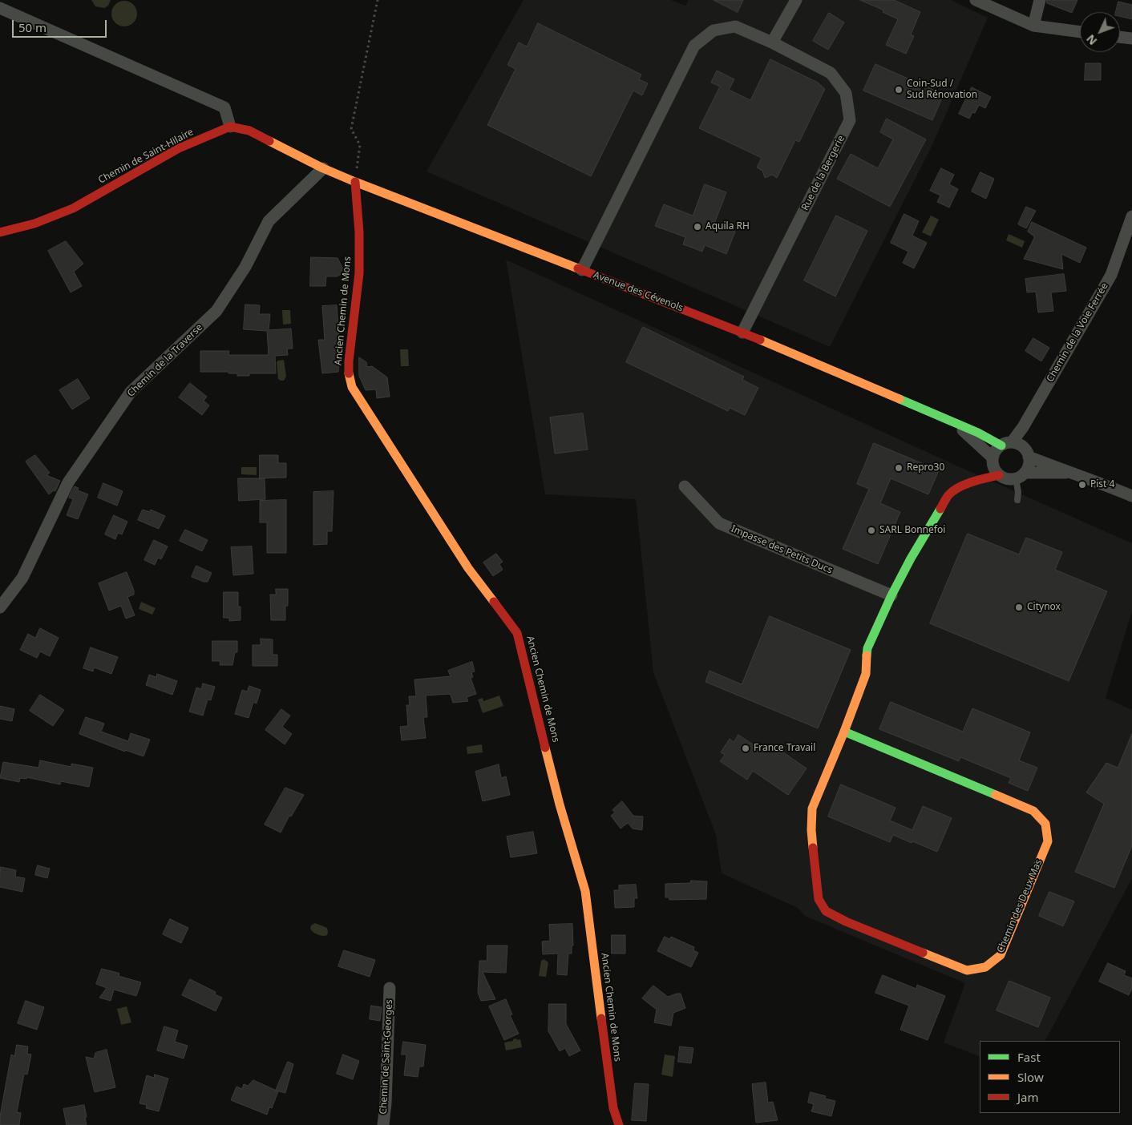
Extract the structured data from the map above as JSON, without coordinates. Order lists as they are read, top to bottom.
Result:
{
  "streets": {
    "street": [
      "Chemin de Saint-Hilaire",
      "Rue de la Bergerie",
      "Avenue des Cévenols",
      "Ancien Chemin de Mons",
      "Chemin de la Voie Ferrée",
      "Chemin de la Traverse",
      "Impasse des Petits Ducs",
      "Chemin des Deux Mas",
      "Chemin de Saint-Georges"
    ]
  },
  "crossings": [
    ["Rue de la Bergerie", "Avenue des Cévenols"],
    ["Avenue des Cévenols", "Ancien Chemin de Mons"],
    ["Avenue des Cévenols", "Chemin de la Voie Ferrée"],
    ["Avenue des Cévenols", "Chemin de la Traverse"],
    ["Avenue des Cévenols", "Chemin des Deux Mas"],
    ["Chemin de la Voie Ferrée", "Chemin des Deux Mas"],
    ["Impasse des Petits Ducs", "Chemin des Deux Mas"]
  ],
  "places": [
    "Coin-Sud / Sud Rénovation",
    "Aquila RH",
    "Repro30",
    "Pist 4",
    "SARL Bonnefoi",
    "Citynox",
    "France Travail"
  ],
  "legend": ["Fast", "Slow", "Jam"],
  "scale_bar": "50 m",
  "north": "bottom left"
}
